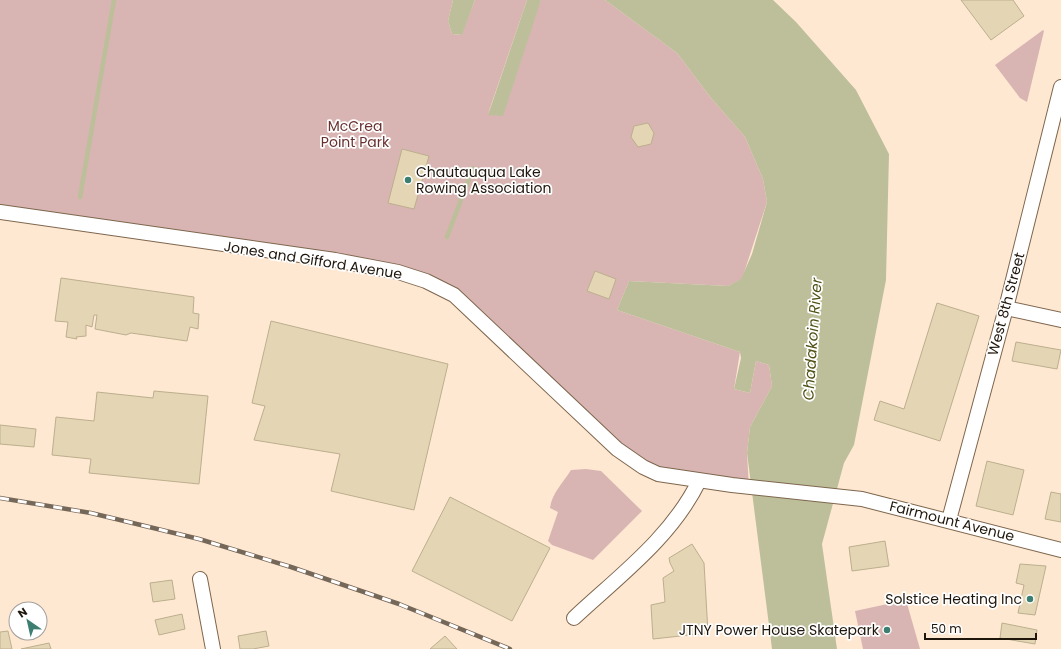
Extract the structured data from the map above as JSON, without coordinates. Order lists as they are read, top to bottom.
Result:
{
  "streets": {
    "street": ["Jones and Gifford Avenue", "West 8th Street", "Fairmount Avenue"]
  },
  "crossings": [
    ["Jones and Gifford Avenue", "Fairmount Avenue"],
    ["West 8th Street", "Fairmount Avenue"]
  ],
  "water": ["Chadakoin River"],
  "parks": ["McCrea Point Park"],
  "places": ["Chautauqua Lake Rowing Association", "Solstice Heating Inc", "JTNY Power House Skatepark"],
  "scale_bar": "50 m",
  "north": "top left"
}
